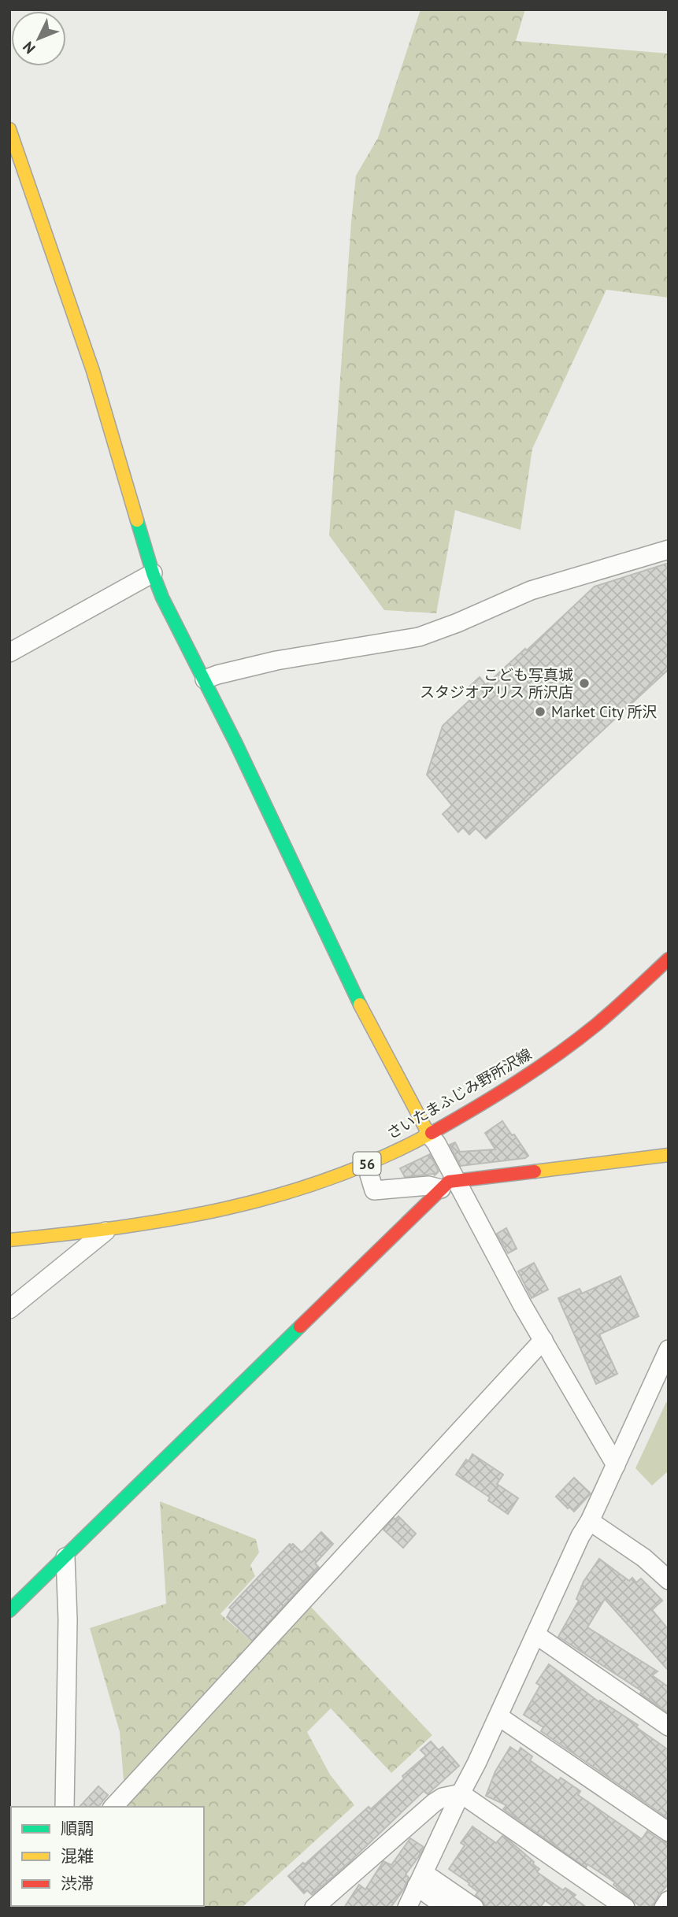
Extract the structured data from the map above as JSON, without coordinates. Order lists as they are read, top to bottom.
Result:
{
  "streets": {
    "street": ["さいたまふじみ野所沢線", "56"]
  },
  "places": ["こども写真城 スタジオアリス 所沢店", "Market City 所沢"],
  "legend": ["順調", "混雑", "渋滞"],
  "north": "bottom left"
}
